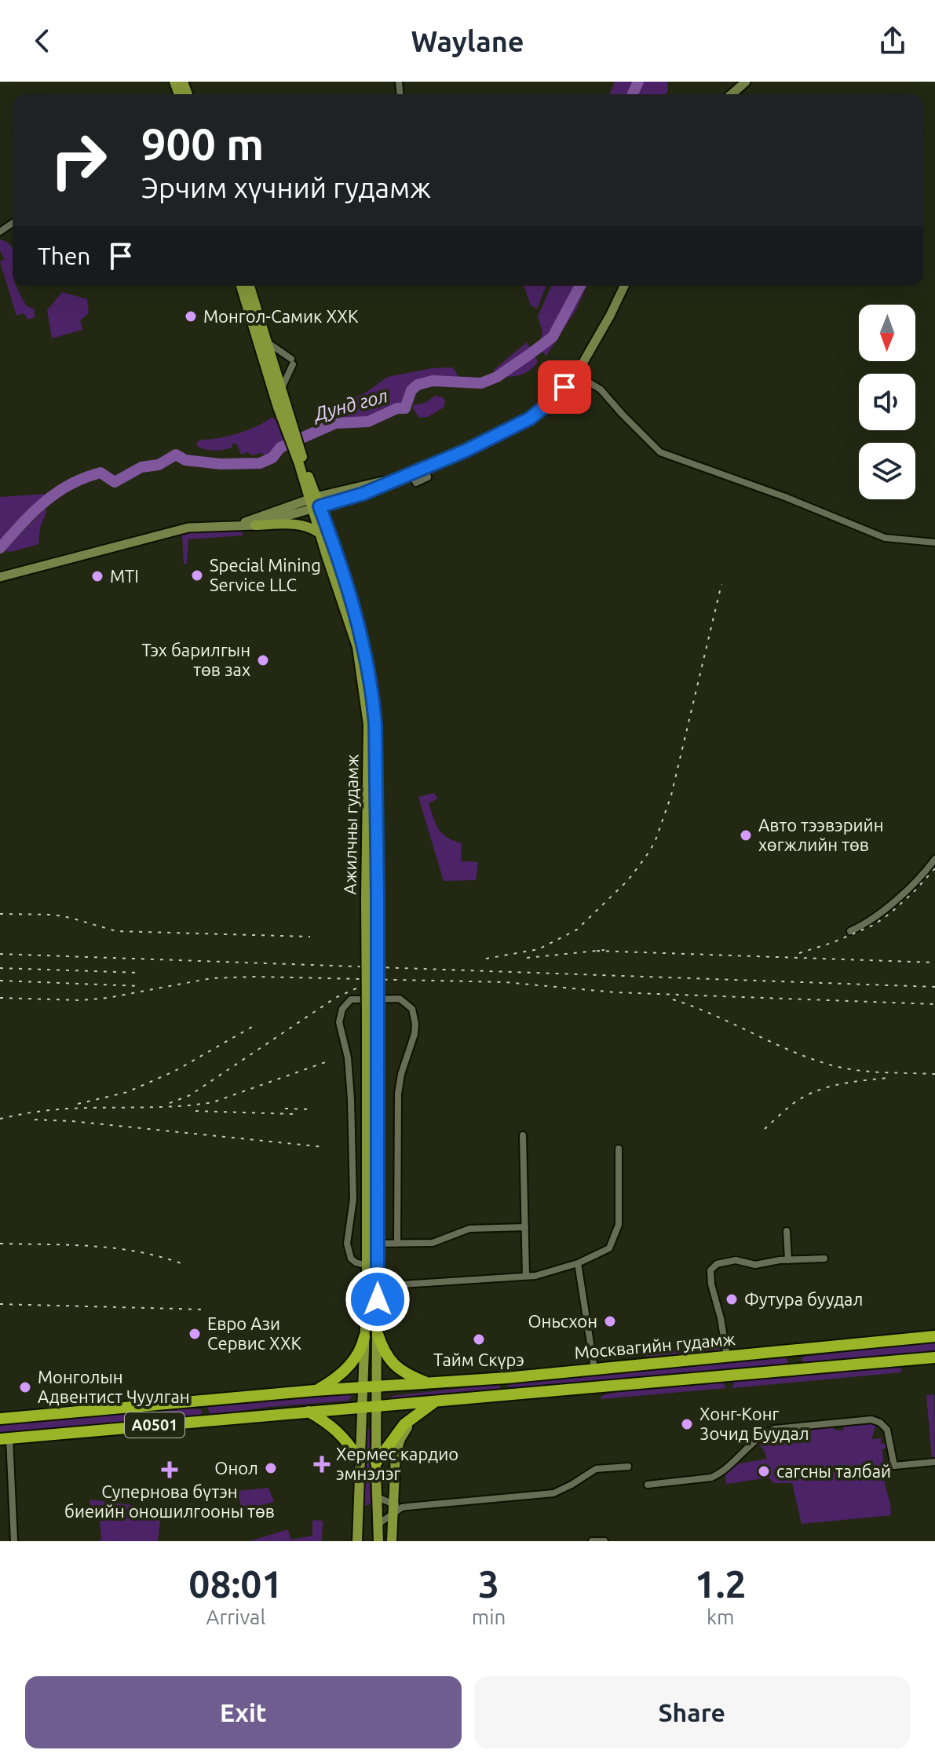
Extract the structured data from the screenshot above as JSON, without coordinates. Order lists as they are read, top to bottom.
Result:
{
  "streets": {
    "highway": ["Москвагийн гудамж", "A0501"],
    "main road": ["Ажилчны гудамж"]
  },
  "crossings": [
    ["Ажилчны гудамж", "Москвагийн гудамж"],
    ["Ажилчны гудамж", "A0501"],
    ["Москвагийн гудамж", "A0501"]
  ],
  "water": ["Дунд гол"],
  "places": {
    "other": [
      "Монгол-Самик ХХК",
      "Special Mining Service LLC",
      "MTI",
      "Тэх барилгын төв зах",
      "Авто тээвэрийн хөгжлийн төв",
      "Футура буудал",
      "Оньсхон",
      "Евро Ази Сервис ХХК",
      "Тайм Скүрэ",
      "Монголын Адвентист Чуулган",
      "Хонг-Kонг 3очид Буудал",
      "Онол",
      "сагсны талбай"
    ],
    "health": ["Хермес кардио эмнэлэг", "Супернова бүтэн биеийн оношилгооны төв"]
  },
  "north": "bottom",
  "page": {
    "header": "Waylane",
    "turn": ["900 m", "Эрчим хүчний гудамж"],
    "then": "Then",
    "eta": [
      "08:01",
      "Arrival",
      "3",
      "min",
      "1.2",
      "km"
    ],
    "buttons": ["Exit", "Share"]
  }
}
